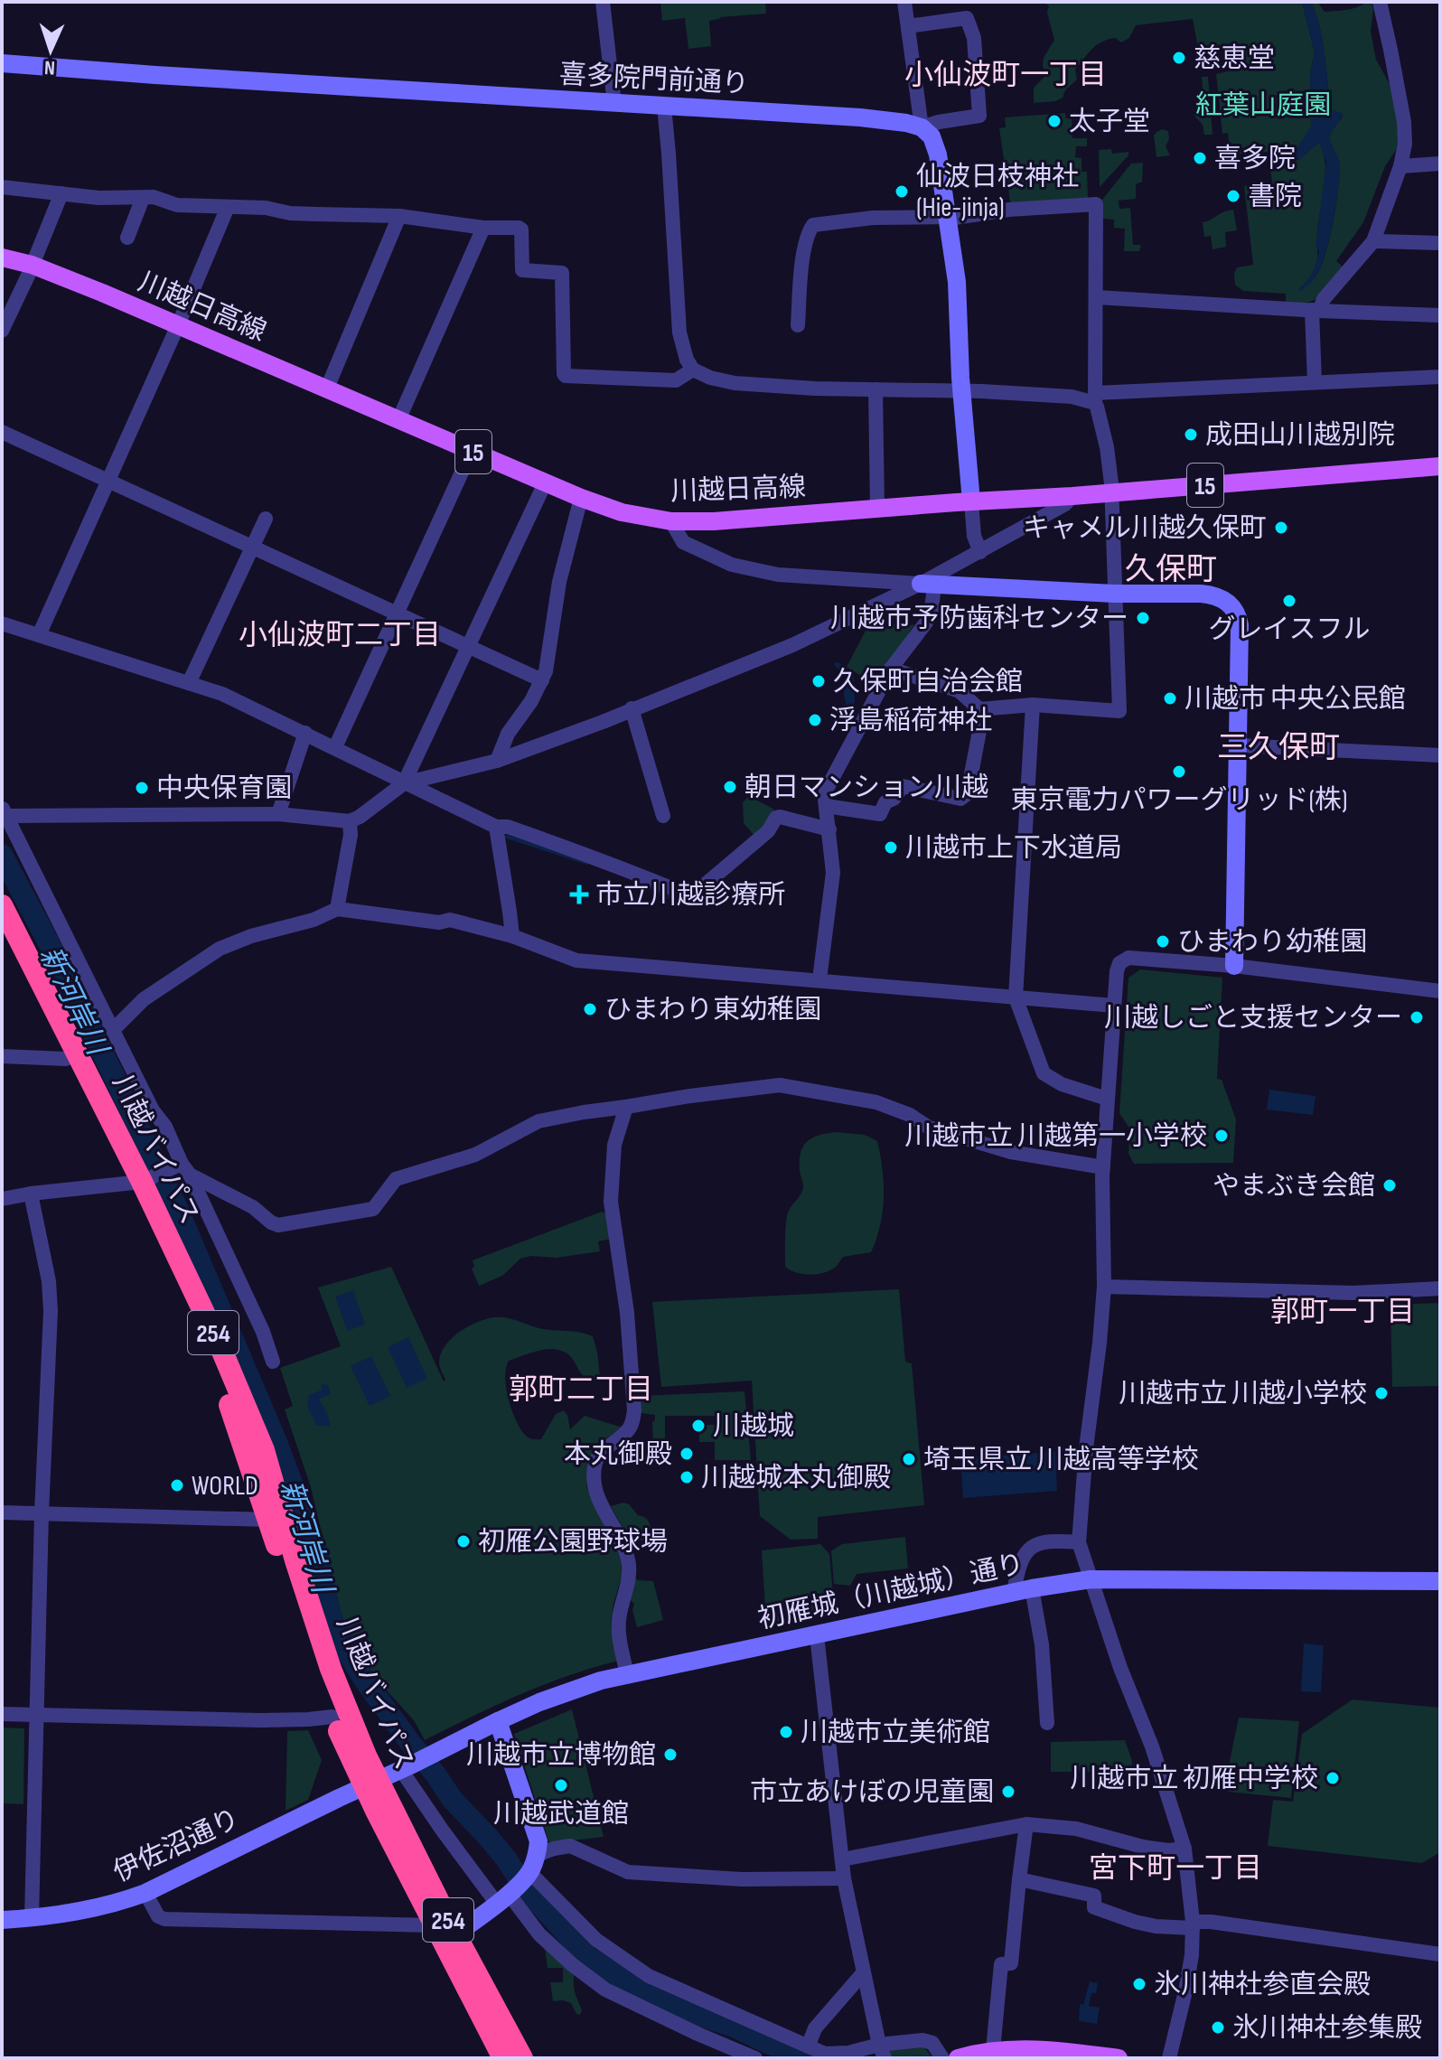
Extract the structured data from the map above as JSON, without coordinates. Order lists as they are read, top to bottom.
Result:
{
  "streets": {
    "highway": ["川越バイパス", "254"],
    "main road": ["川越日高線", "15"],
    "street": ["喜多院門前通り", "初雁城（川越城）通り", "伊佐沼通り"]
  },
  "crossings": [
    ["川越バイパス", "初雁城（川越城）通り"],
    ["川越バイパス", "伊佐沼通り"],
    ["初雁城（川越城）通り", "伊佐沼通り"]
  ],
  "districts": [
    "小仙波町一丁目",
    "久保町",
    "小仙波町二丁目",
    "三久保町",
    "郭町一丁目",
    "郭町二丁目",
    "宮下町一丁目"
  ],
  "water": ["新河岸川"],
  "parks": ["紅葉山庭園"],
  "places": {
    "other": [
      "慈恵堂",
      "太子堂",
      "喜多院",
      "仙波日枝神社 (Hie-jinja)",
      "書院",
      "成田山川越別院",
      "キャメル川越久保町",
      "グレイスフル",
      "川越市予防歯科センター",
      "久保町自治会館",
      "川越市 中央公民館",
      "浮島稲荷神社",
      "東京電力パワーグリッド(株)",
      "朝日マンション川越",
      "中央保育園",
      "川越市上下水道局",
      "ひまわり幼稚園",
      "ひまわり東幼稚園",
      "川越しごと支援センター",
      "川越市立 川越第一小学校",
      "やまぶき会館",
      "川越市立 川越小学校",
      "川越城",
      "本丸御殿",
      "埼玉県立 川越高等学校",
      "川越城本丸御殿",
      "WORLD",
      "初雁公園野球場",
      "川越市立美術館",
      "川越市立博物館",
      "川越市立 初雁中学校",
      "川越武道館",
      "市立あけぼの児童園",
      "氷川神社参直会殿",
      "氷川神社参集殿"
    ],
    "health": ["市立川越診療所"]
  },
  "north": "bottom"
}
